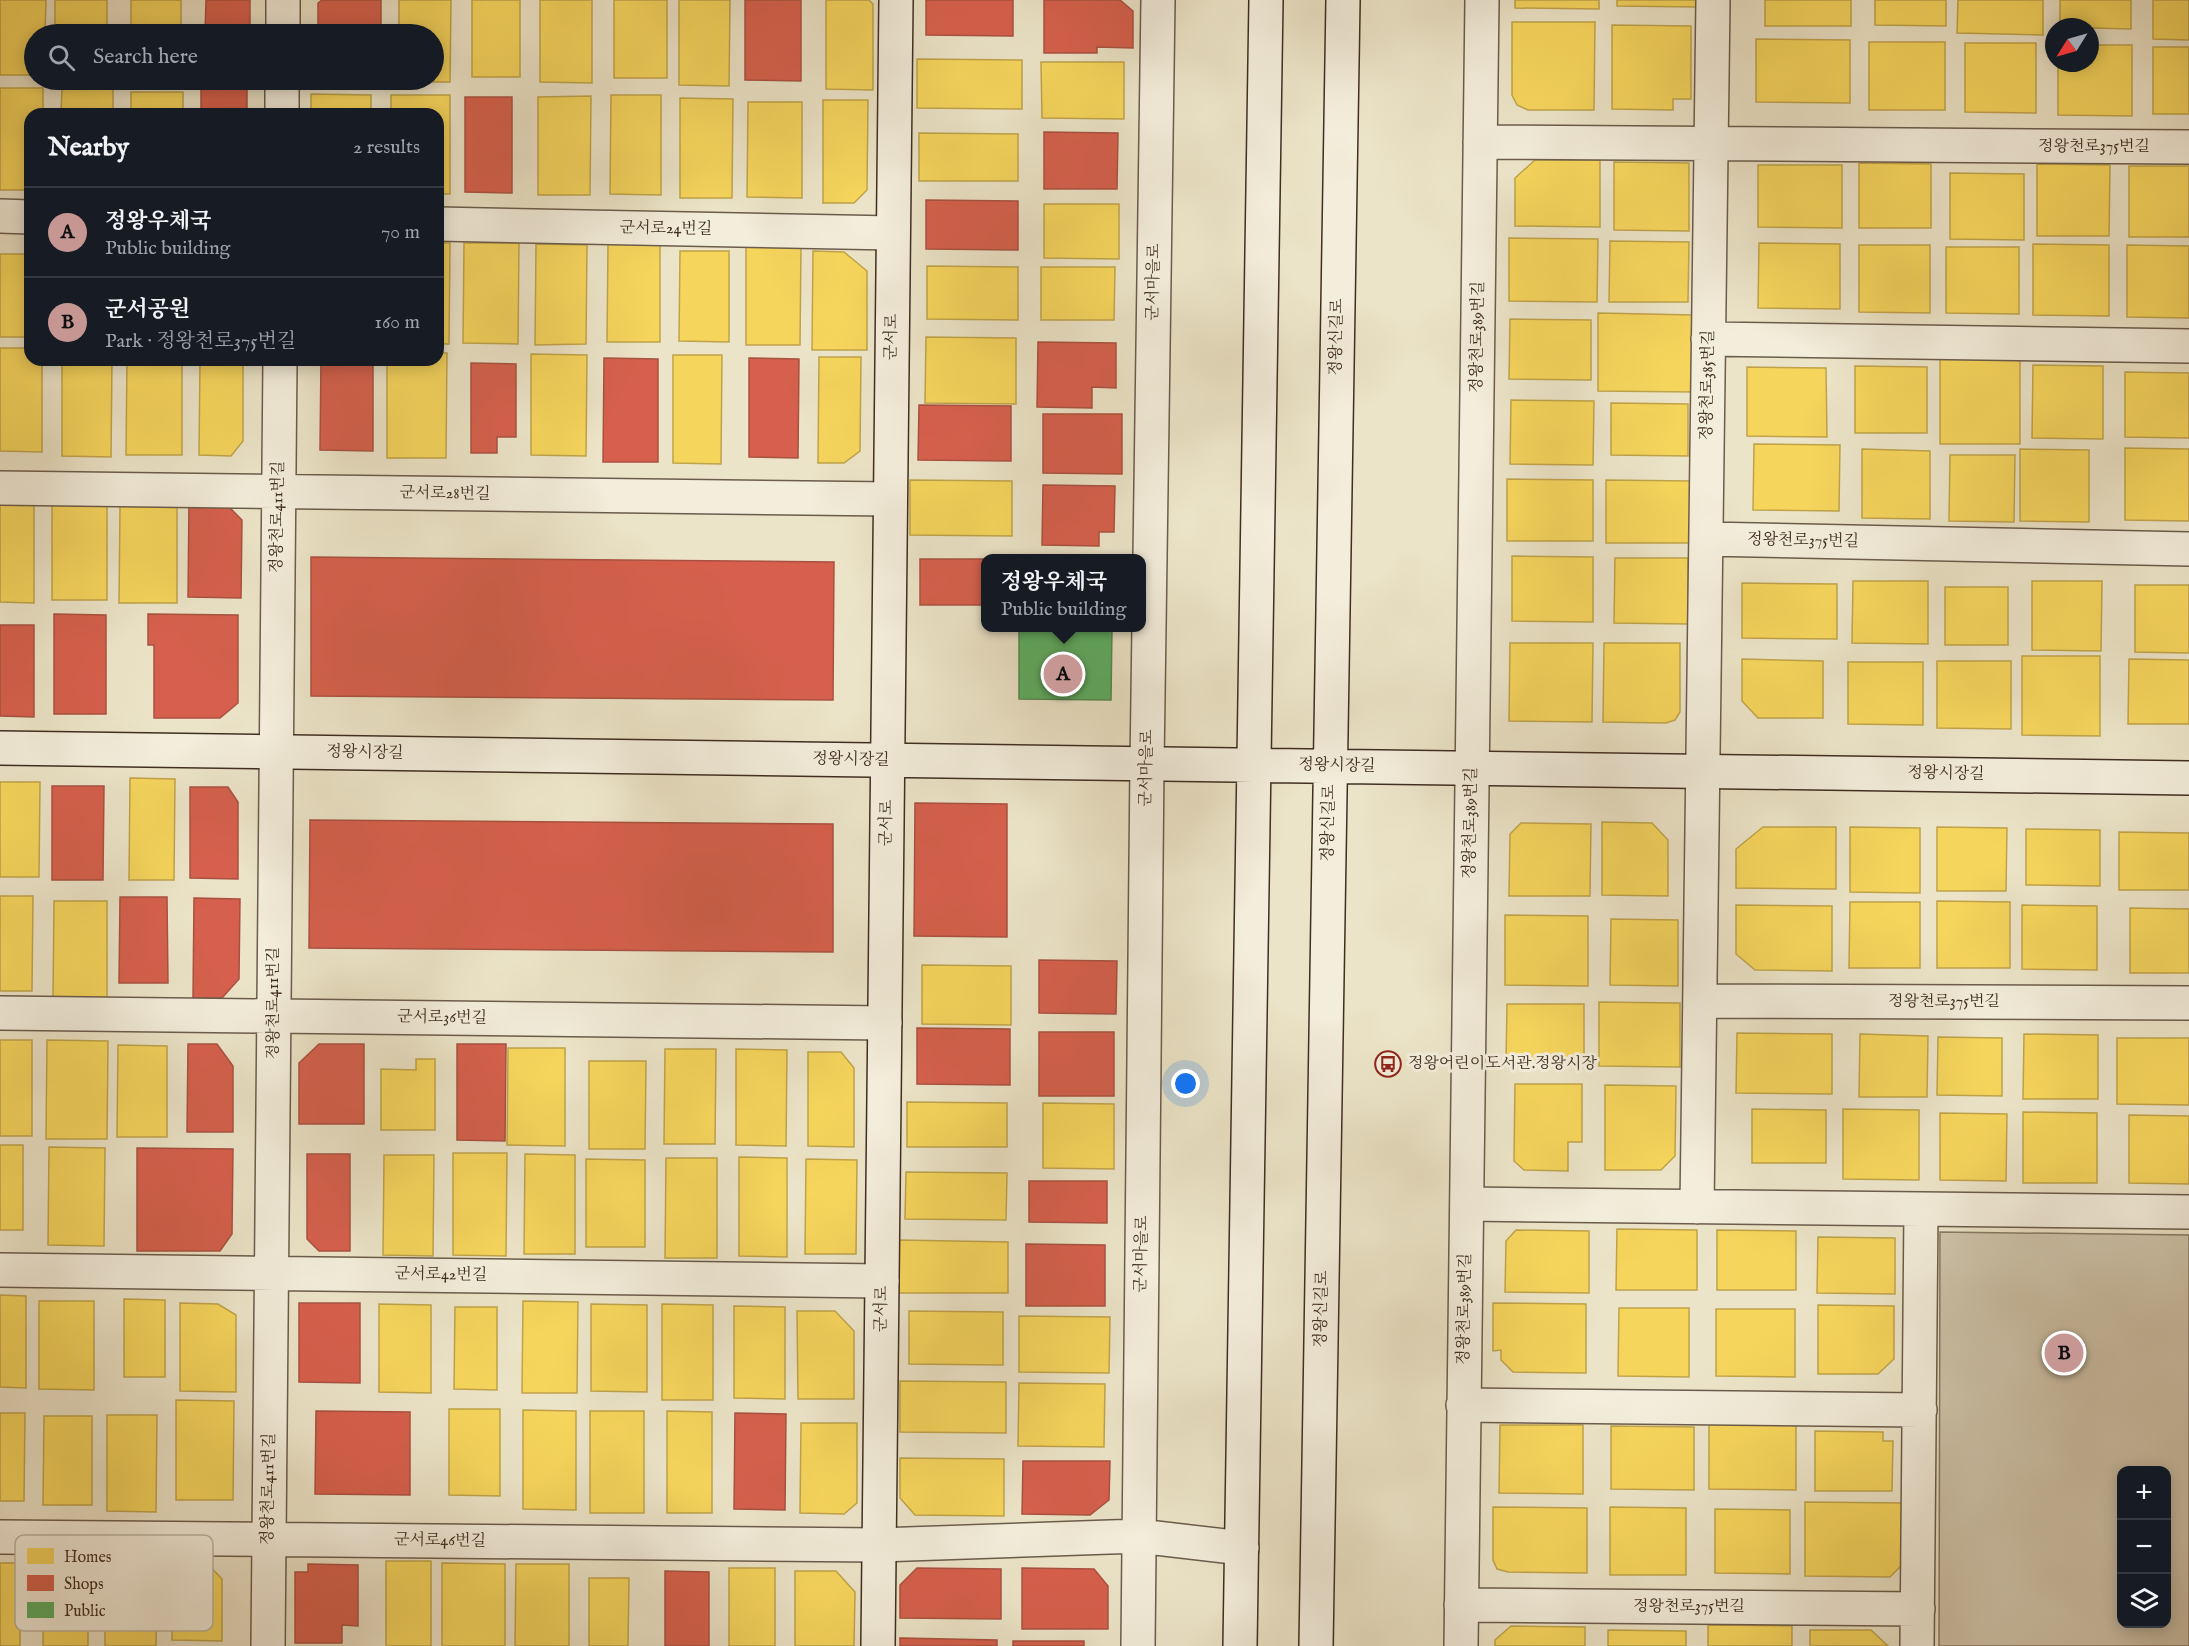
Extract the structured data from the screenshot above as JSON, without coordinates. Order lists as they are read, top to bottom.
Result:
{
  "streets": {
    "street": [
      "정왕천로375번길",
      "군서로24번길",
      "군서마을로",
      "군서로",
      "정왕신길로",
      "정왕천로389번길",
      "정왕천로385번길",
      "군서로28번길",
      "정왕천로411번길",
      "정왕시장길",
      "군서로36번길",
      "군서로42번길",
      "군서로46번길"
    ]
  },
  "crossings": [
    ["정왕천로375번길", "정왕천로389번길"],
    ["정왕천로375번길", "정왕천로385번길"],
    ["군서로24번길", "군서로"],
    ["군서마을로", "정왕시장길"],
    ["군서로", "군서로28번길"],
    ["군서로", "정왕시장길"],
    ["군서로", "군서로36번길"],
    ["군서로", "군서로42번길"],
    ["군서로", "군서로46번길"],
    ["정왕신길로", "정왕시장길"],
    ["정왕천로389번길", "정왕시장길"],
    ["정왕천로385번길", "정왕시장길"],
    ["군서로28번길", "정왕천로411번길"],
    ["정왕천로411번길", "정왕시장길"],
    ["정왕천로411번길", "군서로36번길"],
    ["정왕천로411번길", "군서로42번길"],
    ["정왕천로411번길", "군서로46번길"]
  ],
  "places": {
    "bus stop": ["정왕어린이도서관.정왕시장"]
  },
  "legend": ["Homes", "Shops", "Public"],
  "north": "bottom left",
  "page": {
    "search": "Search here",
    "heading": ["Nearby", "2 results"],
    "list": [
      {
        "mark": "A",
        "name": "정왕우체국",
        "note": "Public building",
        "value": "70 m"
      },
      {
        "mark": "B",
        "name": "군서공원",
        "note": "Park · 정왕천로375번길",
        "value": "160 m"
      }
    ],
    "popup": ["정왕우체국", "Public building"],
    "pins": ["A", "B"],
    "map_buttons": ["+", "−"]
  }
}
